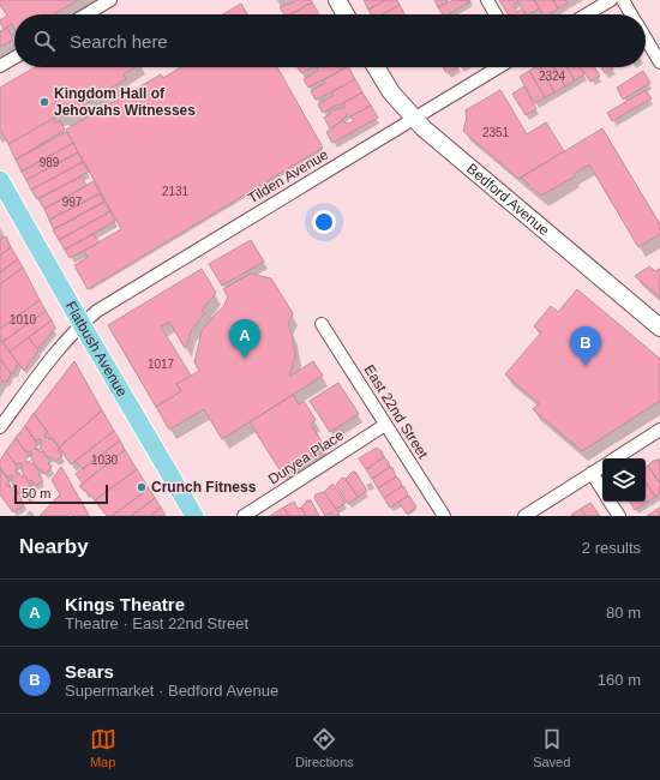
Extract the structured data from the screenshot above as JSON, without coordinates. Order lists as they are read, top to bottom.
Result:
{
  "streets": {
    "main road": ["Flatbush Avenue"],
    "street": [
      "Tilden Avenue",
      "Bedford Avenue",
      "East 22nd Street",
      "Duryea Place"
    ]
  },
  "crossings": [
    ["Tilden Avenue", "Bedford Avenue"],
    ["Tilden Avenue", "Flatbush Avenue"],
    ["East 22nd Street", "Duryea Place"]
  ],
  "places": ["Kingdom Hall of Jehovahs Witnesses", "Crunch Fitness"],
  "house_numbers": [
    "2324",
    "2351",
    "989",
    "2131",
    "997",
    "1010",
    "1017",
    "1030"
  ],
  "scale_bar": "50 m",
  "page": {
    "search": "Search here",
    "pins": ["A", "B"],
    "scale": "50 m",
    "heading": ["Nearby", "2 results"],
    "list": [
      {
        "mark": "A",
        "name": "Kings Theatre",
        "note": "Theatre · East 22nd Street",
        "value": "80 m"
      },
      {
        "mark": "B",
        "name": "Sears",
        "note": "Supermarket · Bedford Avenue",
        "value": "160 m"
      }
    ],
    "nav": ["Map", "Directions", "Saved"]
  }
}
